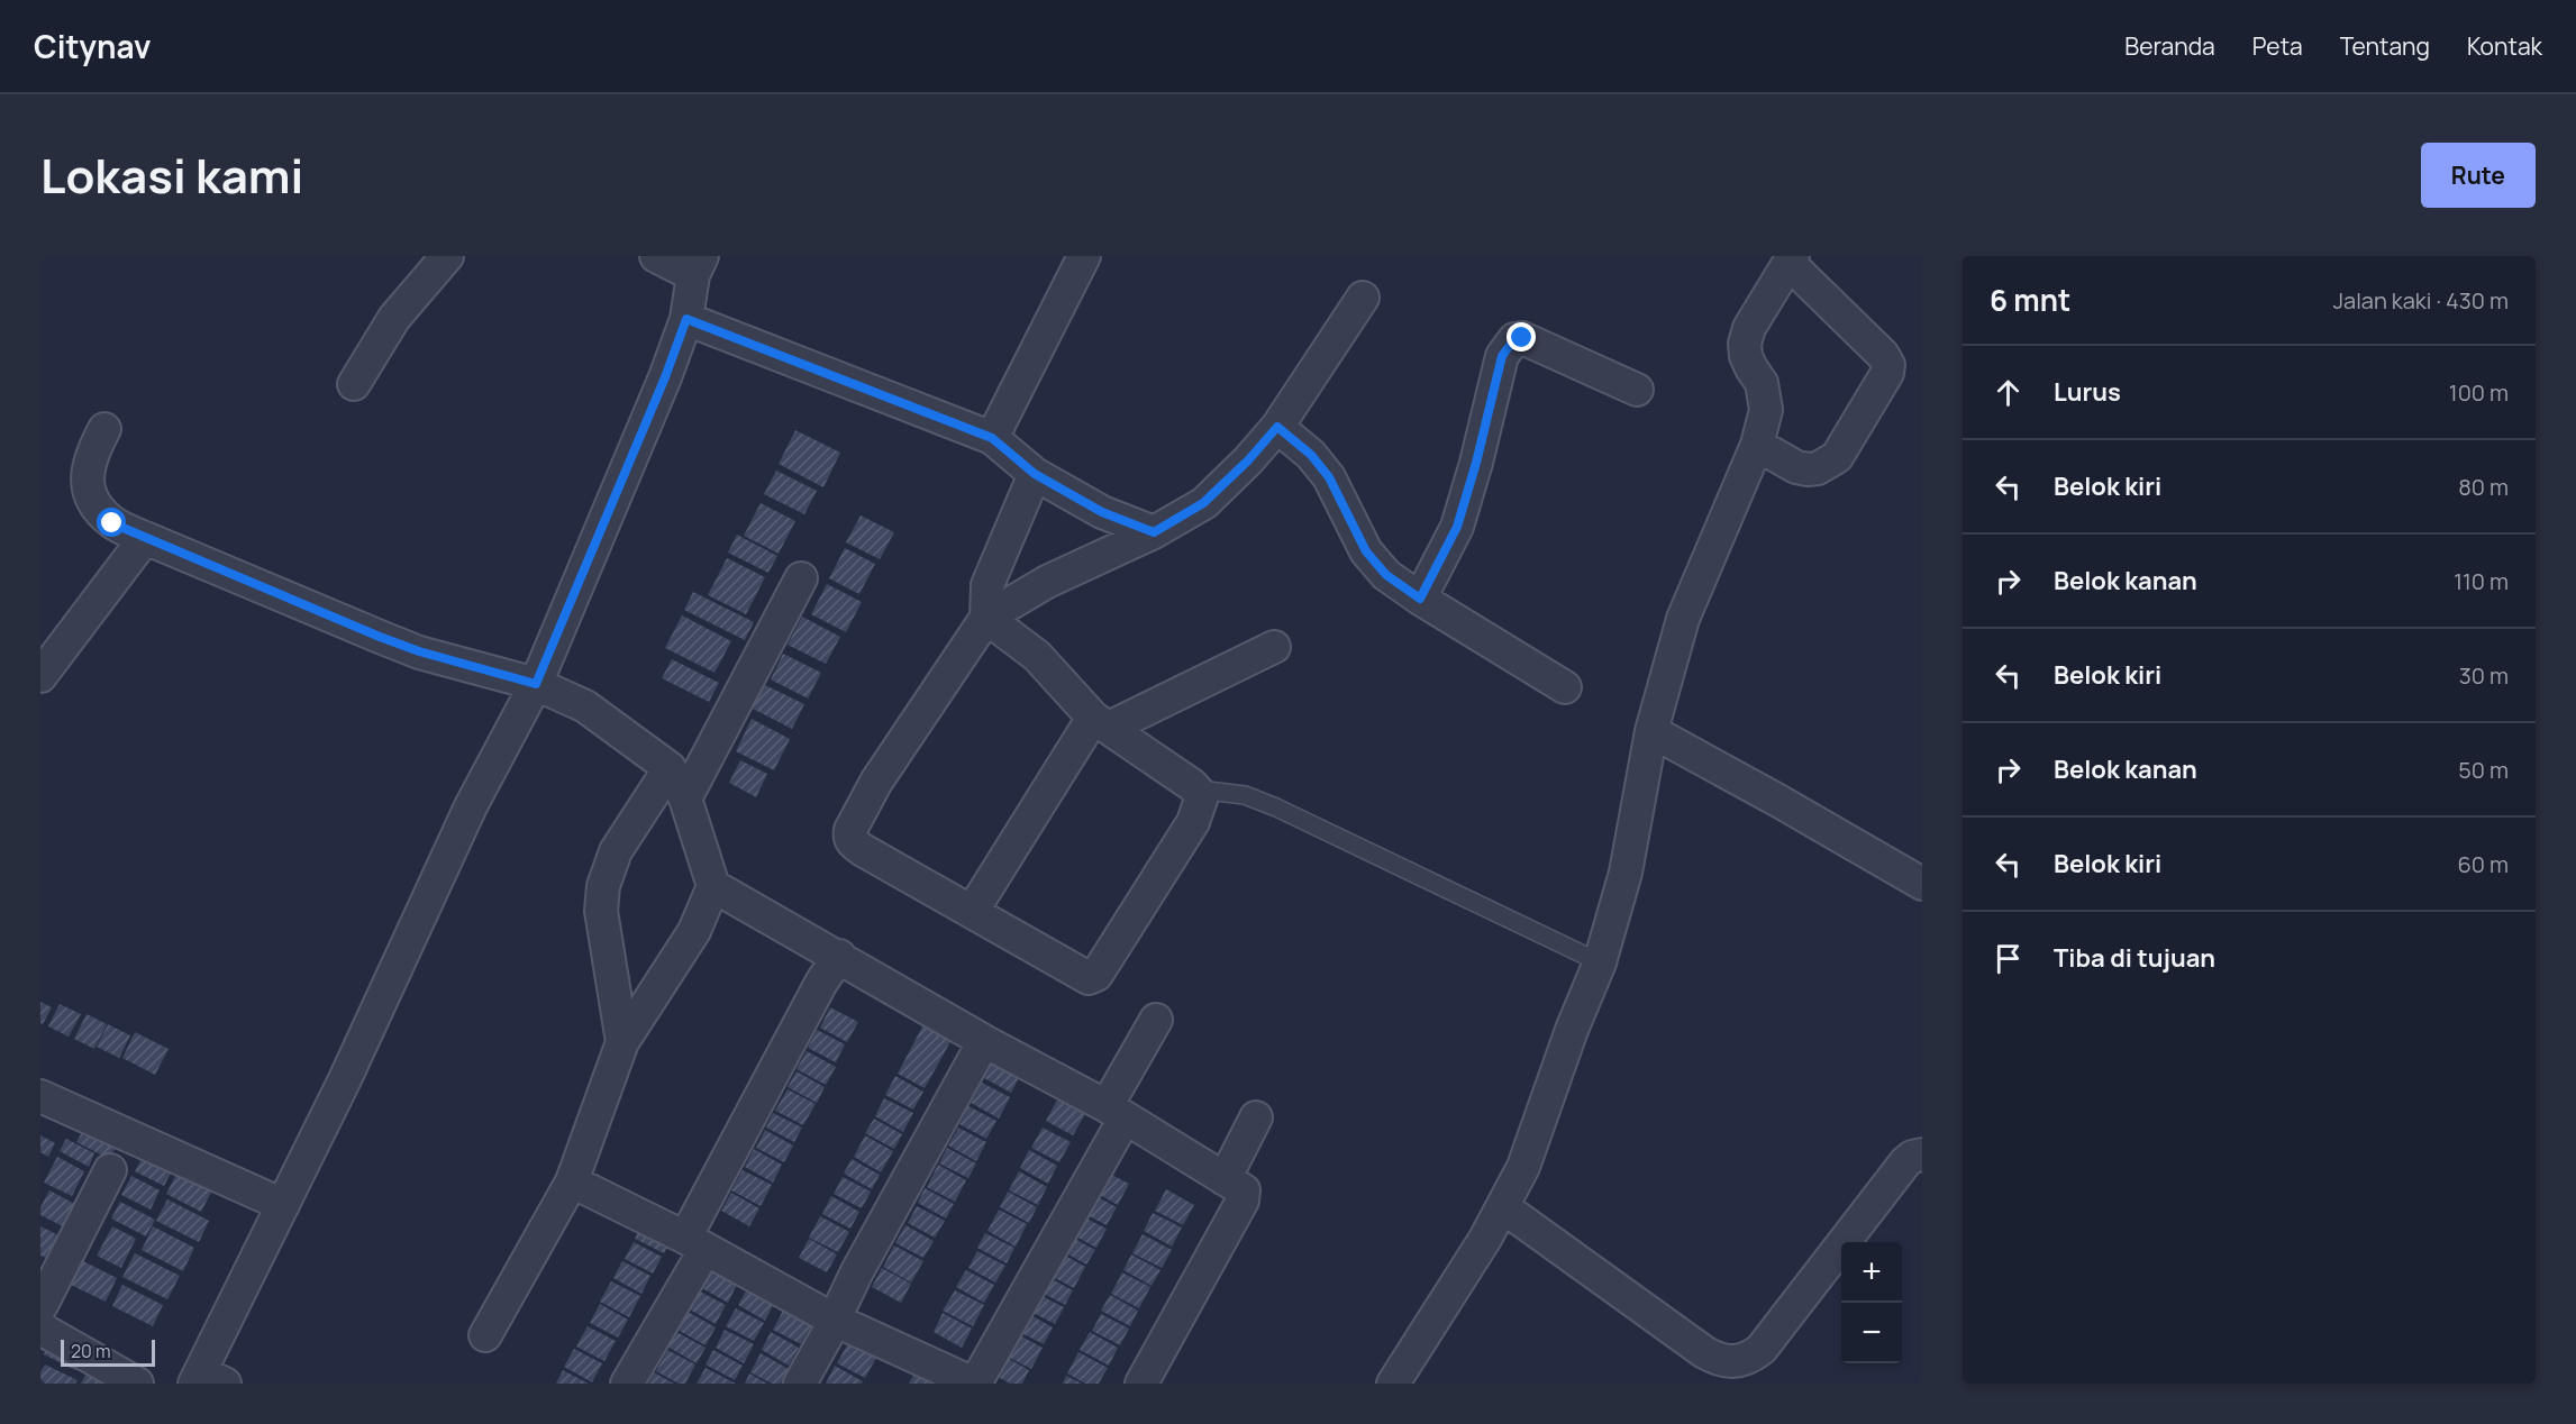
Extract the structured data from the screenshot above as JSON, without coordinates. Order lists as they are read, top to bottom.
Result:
{
  "scale_bar": "20 m",
  "page": {
    "header": "Citynav",
    "nav": [
      "Beranda",
      "Peta",
      "Tentang",
      "Kontak"
    ],
    "title": "Lokasi kami",
    "buttons": "Rute",
    "heading": ["6 mnt", "Jalan kaki · 430 m"],
    "list": [
      ["Lurus", "100 m"],
      ["Belok kiri", "80 m"],
      ["Belok kanan", "110 m"],
      ["Belok kiri", "30 m"],
      ["Belok kanan", "50 m"],
      ["Belok kiri", "60 m"],
      "Tiba di tujuan"
    ],
    "map_buttons": ["+", "−"],
    "scale": "20 m"
  }
}
